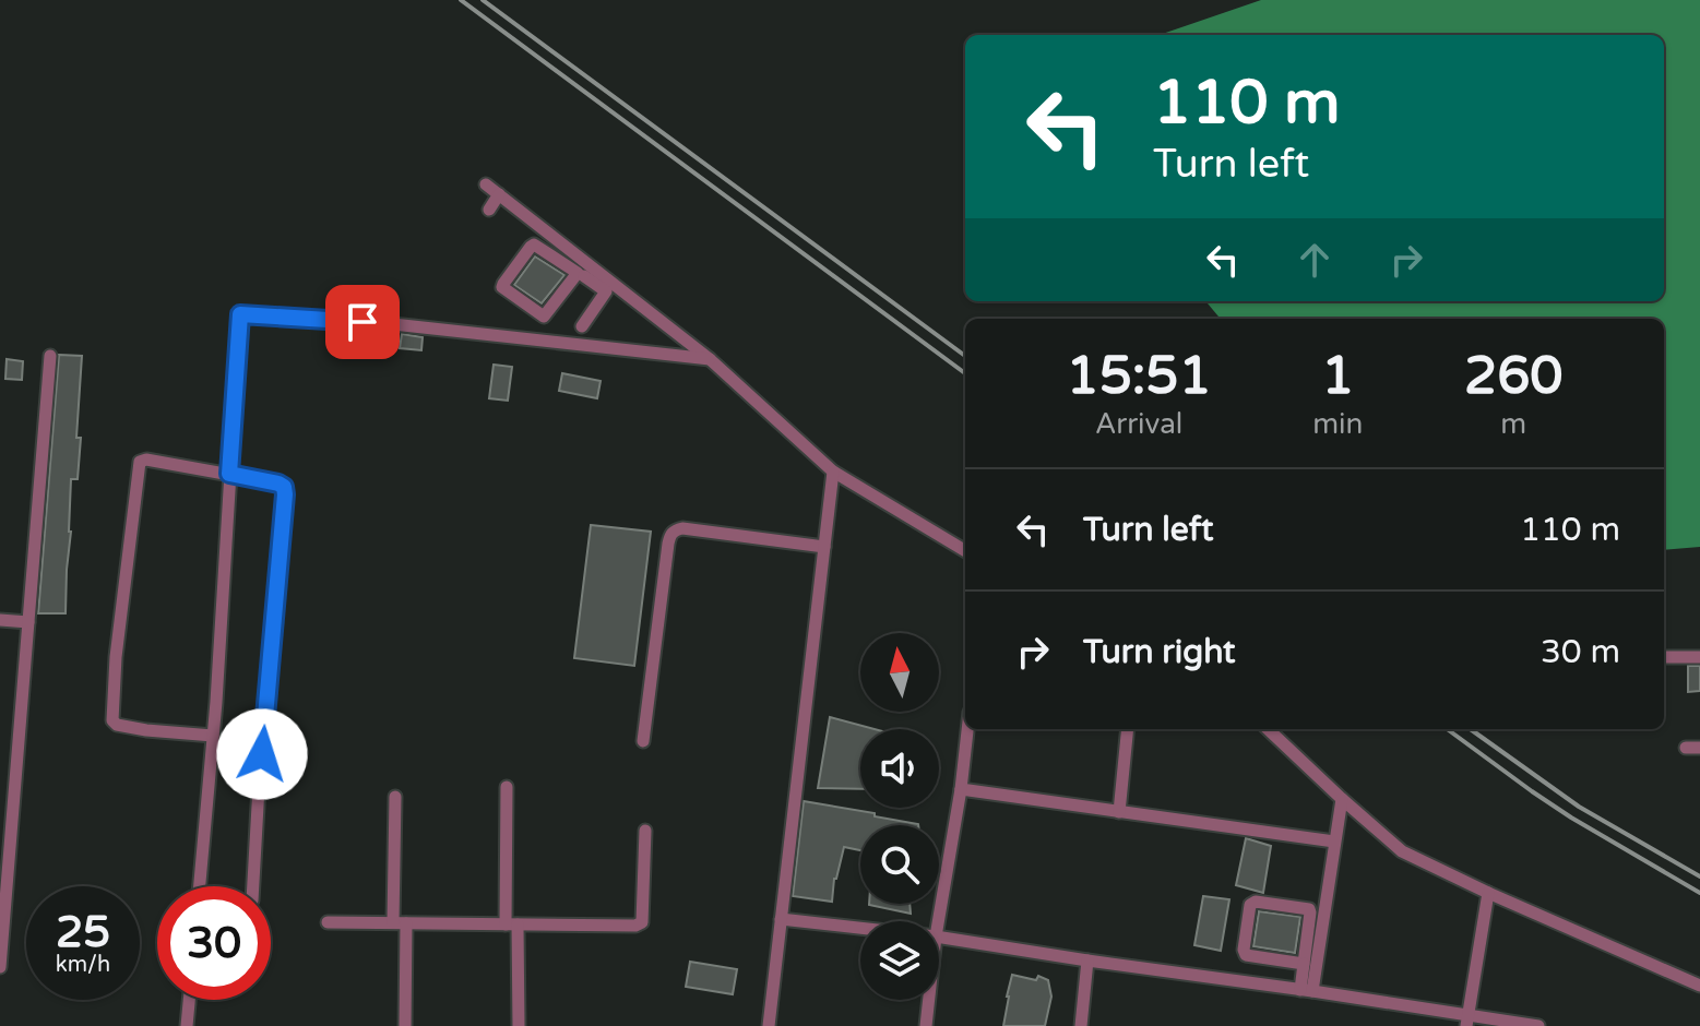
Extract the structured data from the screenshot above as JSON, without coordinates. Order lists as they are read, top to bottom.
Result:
{
  "north": "top",
  "page": {
    "turn": ["110 m", "Turn left"],
    "eta": [
      "15:51",
      "Arrival",
      "1",
      "min",
      "260",
      "m"
    ],
    "list": [
      {
        "name": "Turn left",
        "value": "110 m"
      },
      {
        "name": "Turn right",
        "value": "30 m"
      }
    ],
    "speed": "25 km/h",
    "limit": "30"
  }
}
